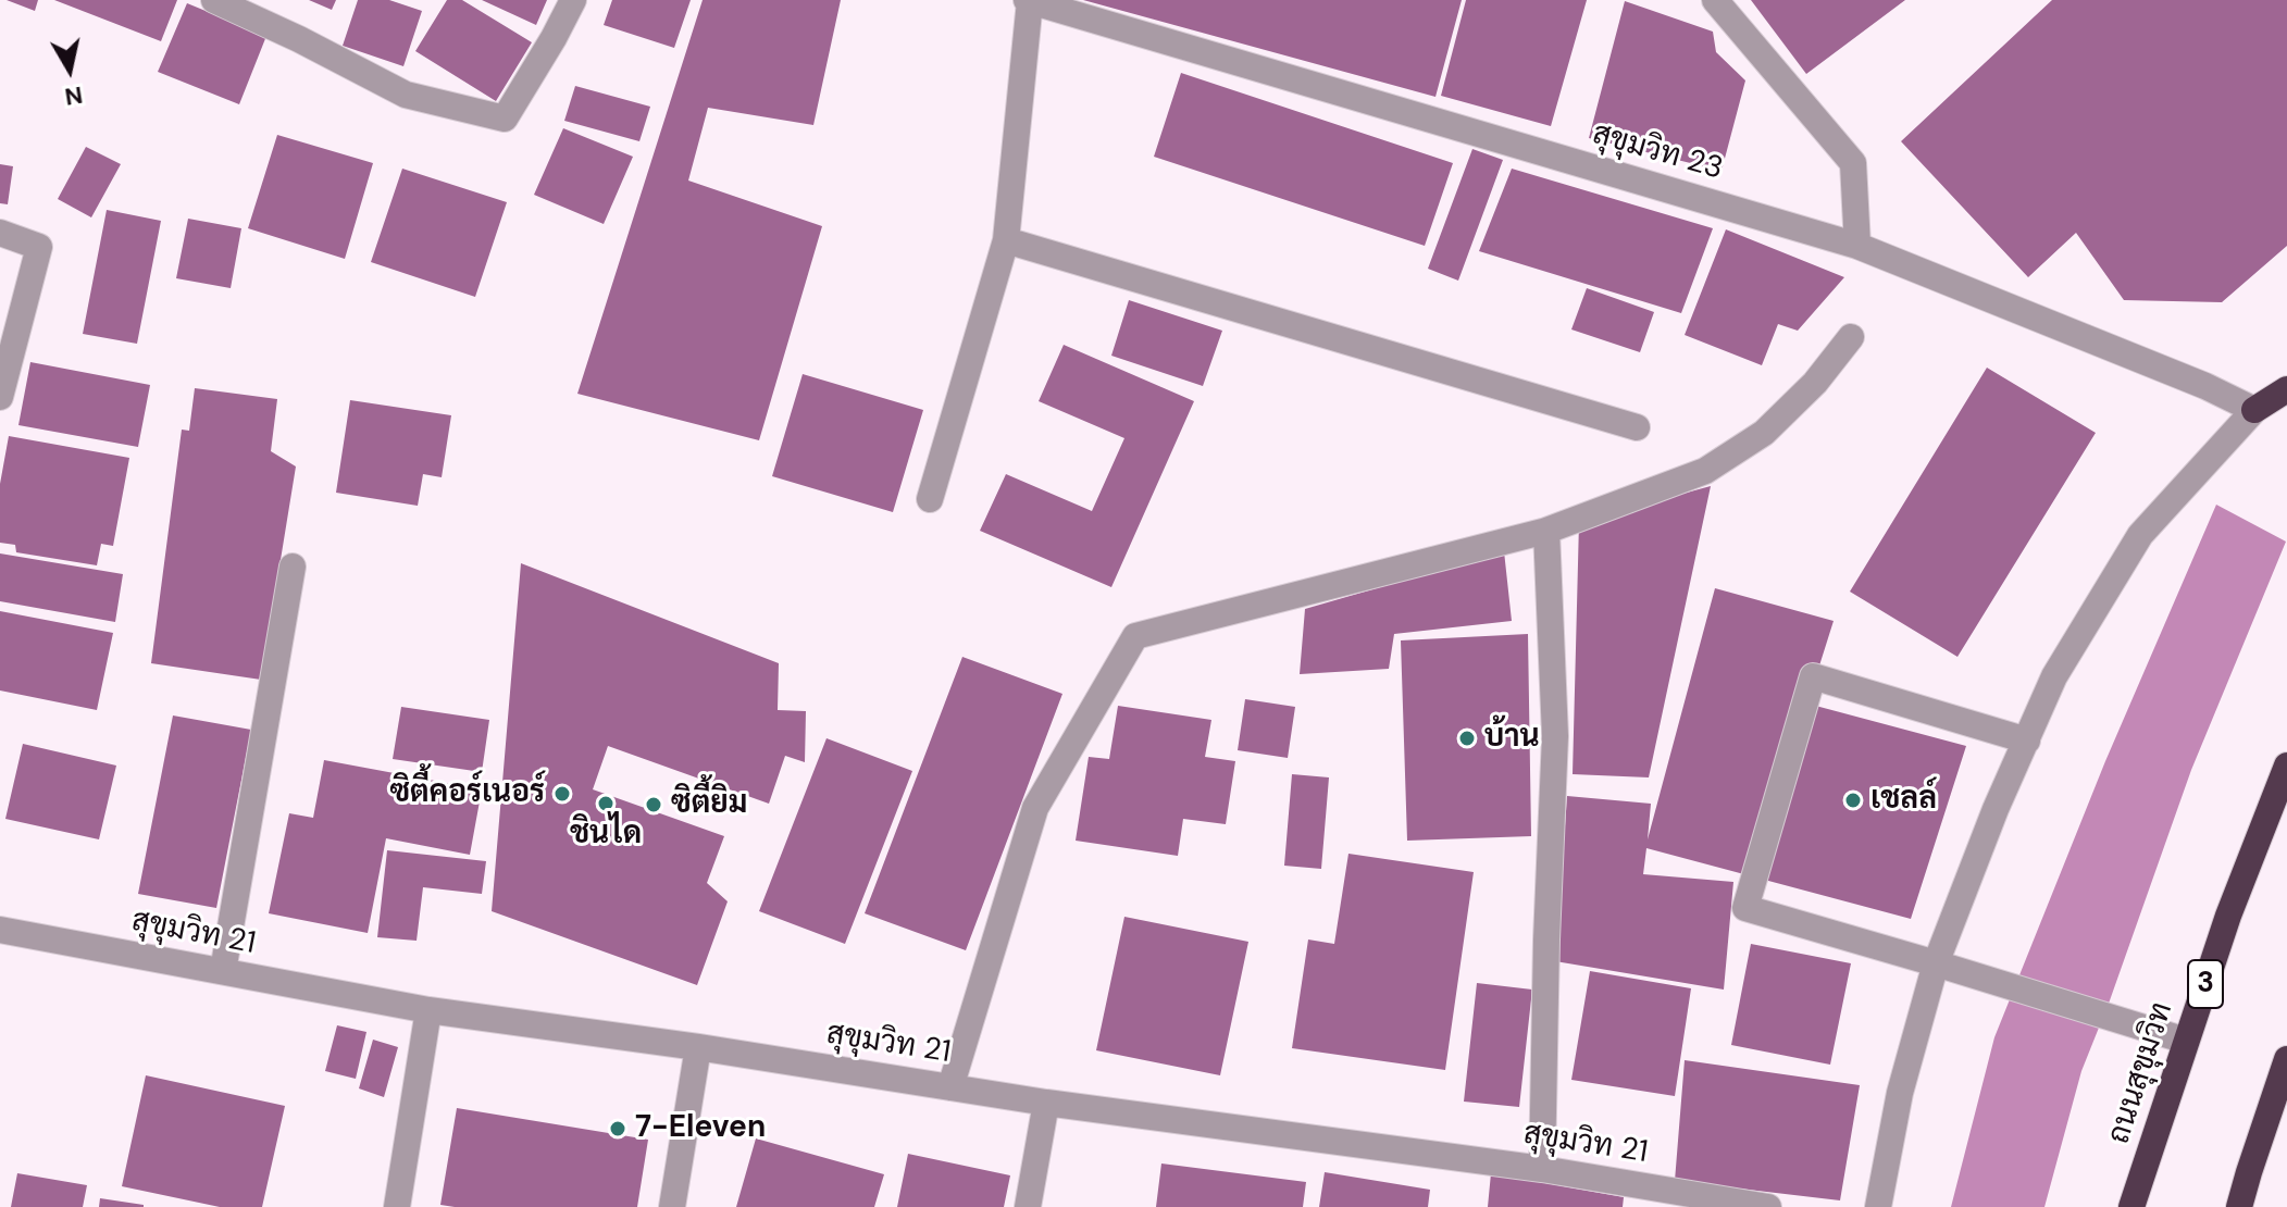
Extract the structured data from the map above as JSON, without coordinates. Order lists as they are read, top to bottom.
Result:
{
  "streets": {
    "highway": ["3", "ถนนสุขุมวิท"],
    "street": ["สุขุมวิท 23", "สุขุมวิท 21"]
  },
  "places": [
    "บ้าน",
    "ซิตี้คอร์เนอร์",
    "เชลล์",
    "ชินได",
    "ซิตี้ยิม",
    "7-Eleven"
  ],
  "north": "bottom"
}
